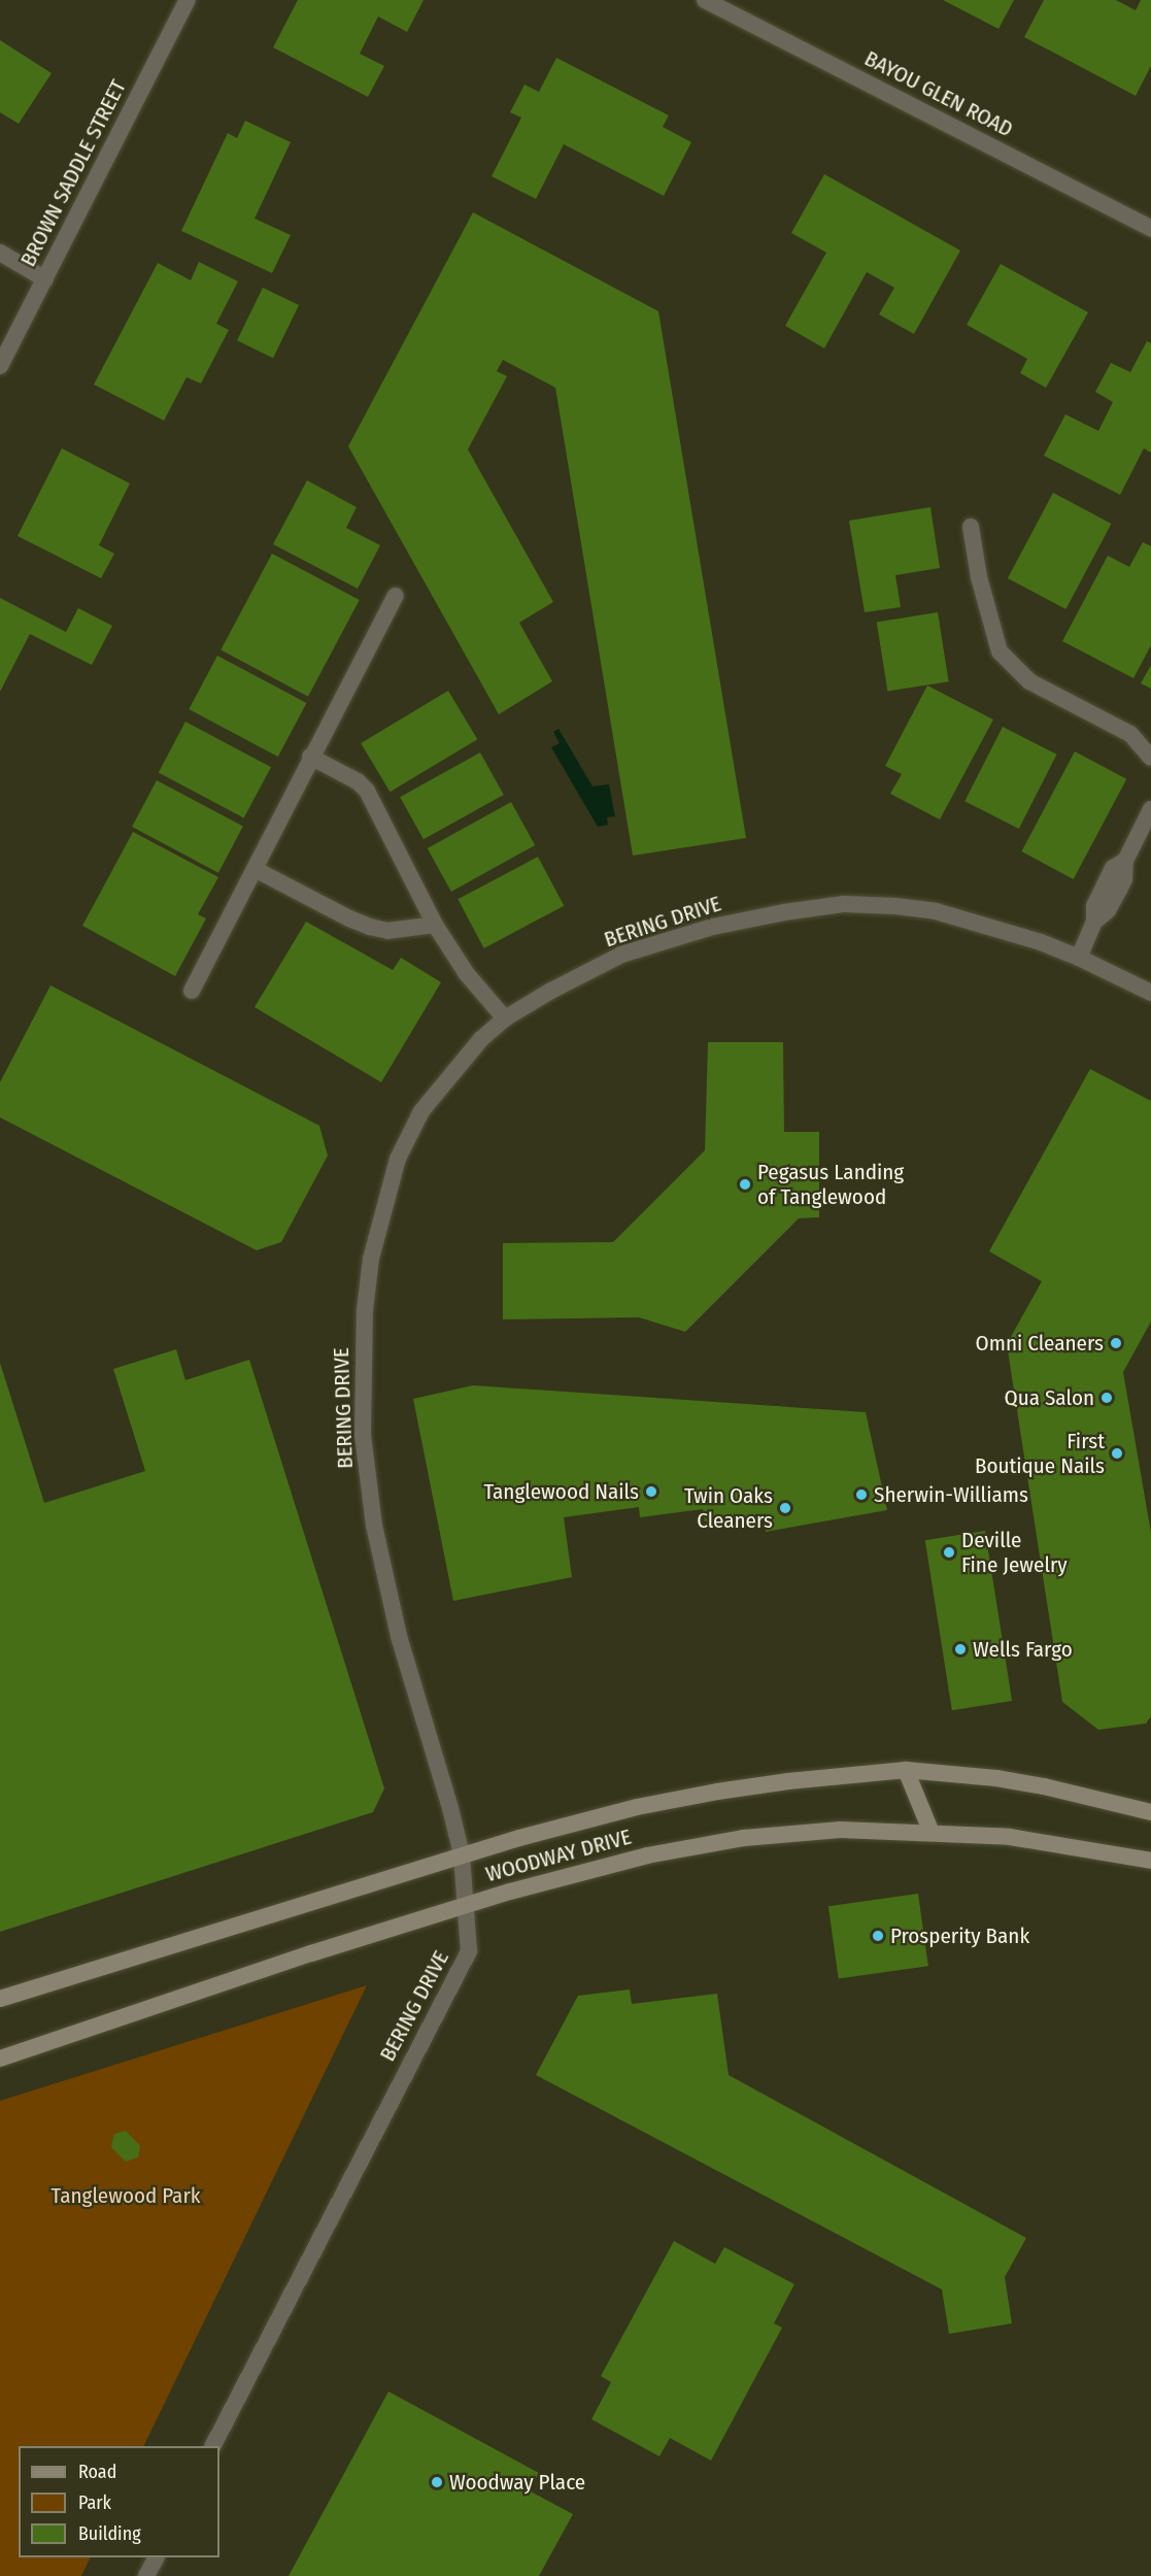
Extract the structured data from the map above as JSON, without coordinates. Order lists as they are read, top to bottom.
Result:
{
  "streets": {
    "main road": ["WOODWAY DRIVE"],
    "street": ["BAYOU GLEN ROAD", "BROWN SADDLE STREET", "BERING DRIVE"]
  },
  "crossings": [
    ["BERING DRIVE", "WOODWAY DRIVE"]
  ],
  "parks": ["Tanglewood Park"],
  "places": [
    "Pegasus Landing of Tanglewood",
    "Omni Cleaners",
    "Qua Salon",
    "First Boutique Nails",
    "Tanglewood Nails",
    "Sherwin-Williams",
    "Twin Oaks Cleaners",
    "Deville Fine Jewelry",
    "Wells Fargo",
    "Prosperity Bank",
    "Woodway Place"
  ],
  "legend": ["Road", "Park", "Building"]
}
